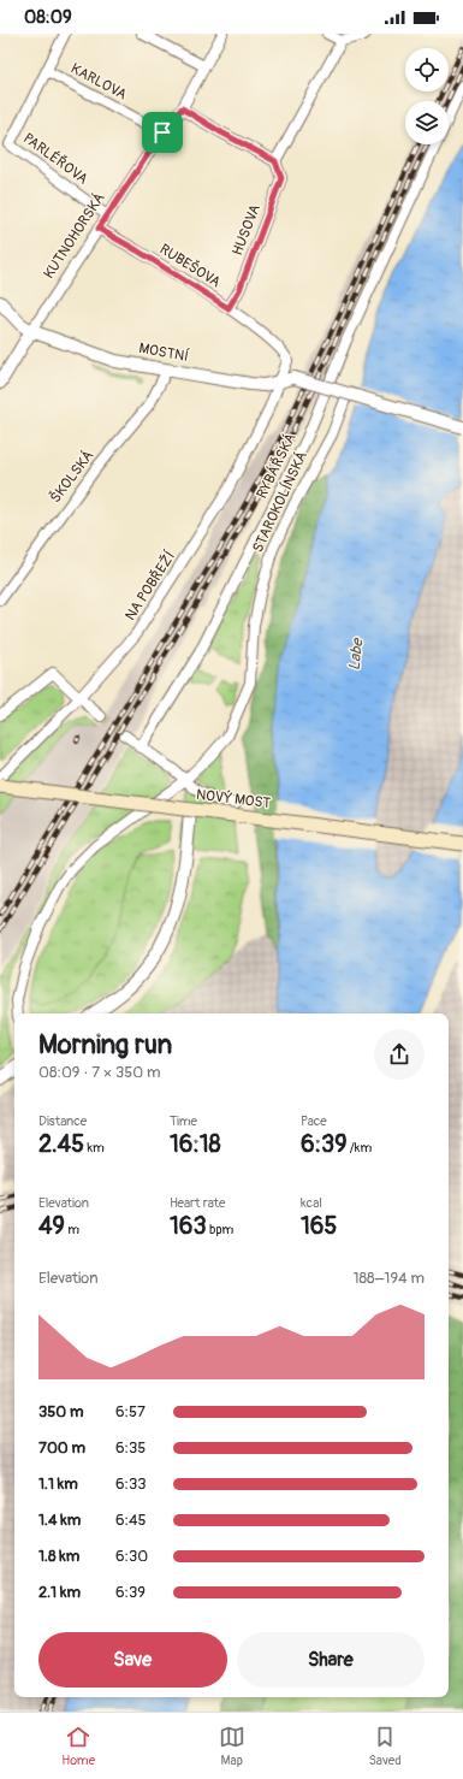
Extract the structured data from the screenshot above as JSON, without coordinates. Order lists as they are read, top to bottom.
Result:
{
  "streets": {
    "main road": ["NOVÝ MOST"],
    "street": [
      "KARLOVA",
      "PARLÉŘOVA",
      "HUSOVA",
      "KUTNOHORSKÁ",
      "RUBEŠOVA",
      "MOSTNÍ",
      "RYBÁŘSKÁ",
      "ŠKOLSKÁ",
      "STAROKOLÍNSKÁ",
      "NA POBŘEŽÍ"
    ]
  },
  "crossings": [
    ["KARLOVA", "PARLÉŘOVA"],
    ["KARLOVA", "KUTNOHORSKÁ"],
    ["PARLÉŘOVA", "KUTNOHORSKÁ"],
    ["HUSOVA", "RUBEŠOVA"],
    ["KUTNOHORSKÁ", "RUBEŠOVA"],
    ["KUTNOHORSKÁ", "MOSTNÍ"],
    ["RUBEŠOVA", "MOSTNÍ"],
    ["RUBEŠOVA", "NA POBŘEŽÍ"],
    ["MOSTNÍ", "ŠKOLSKÁ"],
    ["MOSTNÍ", "STAROKOLÍNSKÁ"],
    ["MOSTNÍ", "NA POBŘEŽÍ"]
  ],
  "water": ["Labe"],
  "page": {
    "status": "08:09",
    "heading": ["Morning run", "08:09 · 7 × 350 m"],
    "stats": [
      ["Distance", "2.45 km"],
      ["Time", "16:18"],
      ["Pace", "6:39 /km"],
      ["Elevation", "49 m"],
      ["Heart rate", "163 bpm"],
      ["kcal", "165"]
    ],
    "chart": ["Elevation", "188–194 m"],
    "list": [
      {
        "name": "350 m",
        "note": "6:57"
      },
      {
        "name": "700 m",
        "note": "6:35"
      },
      {
        "name": "1.1 km",
        "note": "6:33"
      },
      {
        "name": "1.4 km",
        "note": "6:45"
      },
      {
        "name": "1.8 km",
        "note": "6:30"
      },
      {
        "name": "2.1 km",
        "note": "6:39"
      }
    ],
    "buttons": ["Save", "Share"],
    "tabs": ["Home", "Map", "Saved"]
  }
}
